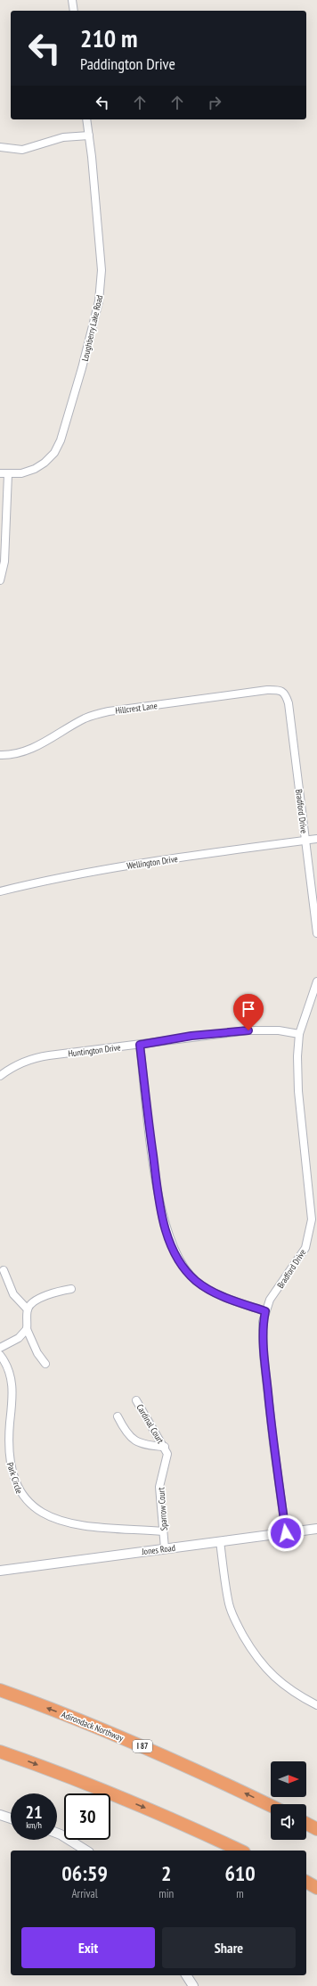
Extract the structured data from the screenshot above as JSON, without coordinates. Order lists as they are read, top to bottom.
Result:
{
  "streets": {
    "highway": ["Adirondack Northway", "I 87"],
    "street": [
      "Loughberry Lake Road",
      "Hillcrest Lane",
      "Bradford Drive",
      "Wellington Drive",
      "Huntington Drive",
      "Cardinal Court",
      "Park Circle",
      "Sparrow Court",
      "Jones Road"
    ]
  },
  "crossings": [
    ["Hillcrest Lane", "Bradford Drive"],
    ["Bradford Drive", "Wellington Drive"],
    ["Bradford Drive", "Huntington Drive"],
    ["Bradford Drive", "Jones Road"],
    ["Cardinal Court", "Sparrow Court"],
    ["Park Circle", "Sparrow Court"],
    ["Sparrow Court", "Jones Road"]
  ],
  "north": "right",
  "page": {
    "turn": ["210 m", "Paddington Drive"],
    "speed": "21 km/h",
    "limit": "30",
    "eta": [
      "06:59",
      "Arrival",
      "2",
      "min",
      "610",
      "m"
    ],
    "buttons": ["Exit", "Share"]
  }
}
